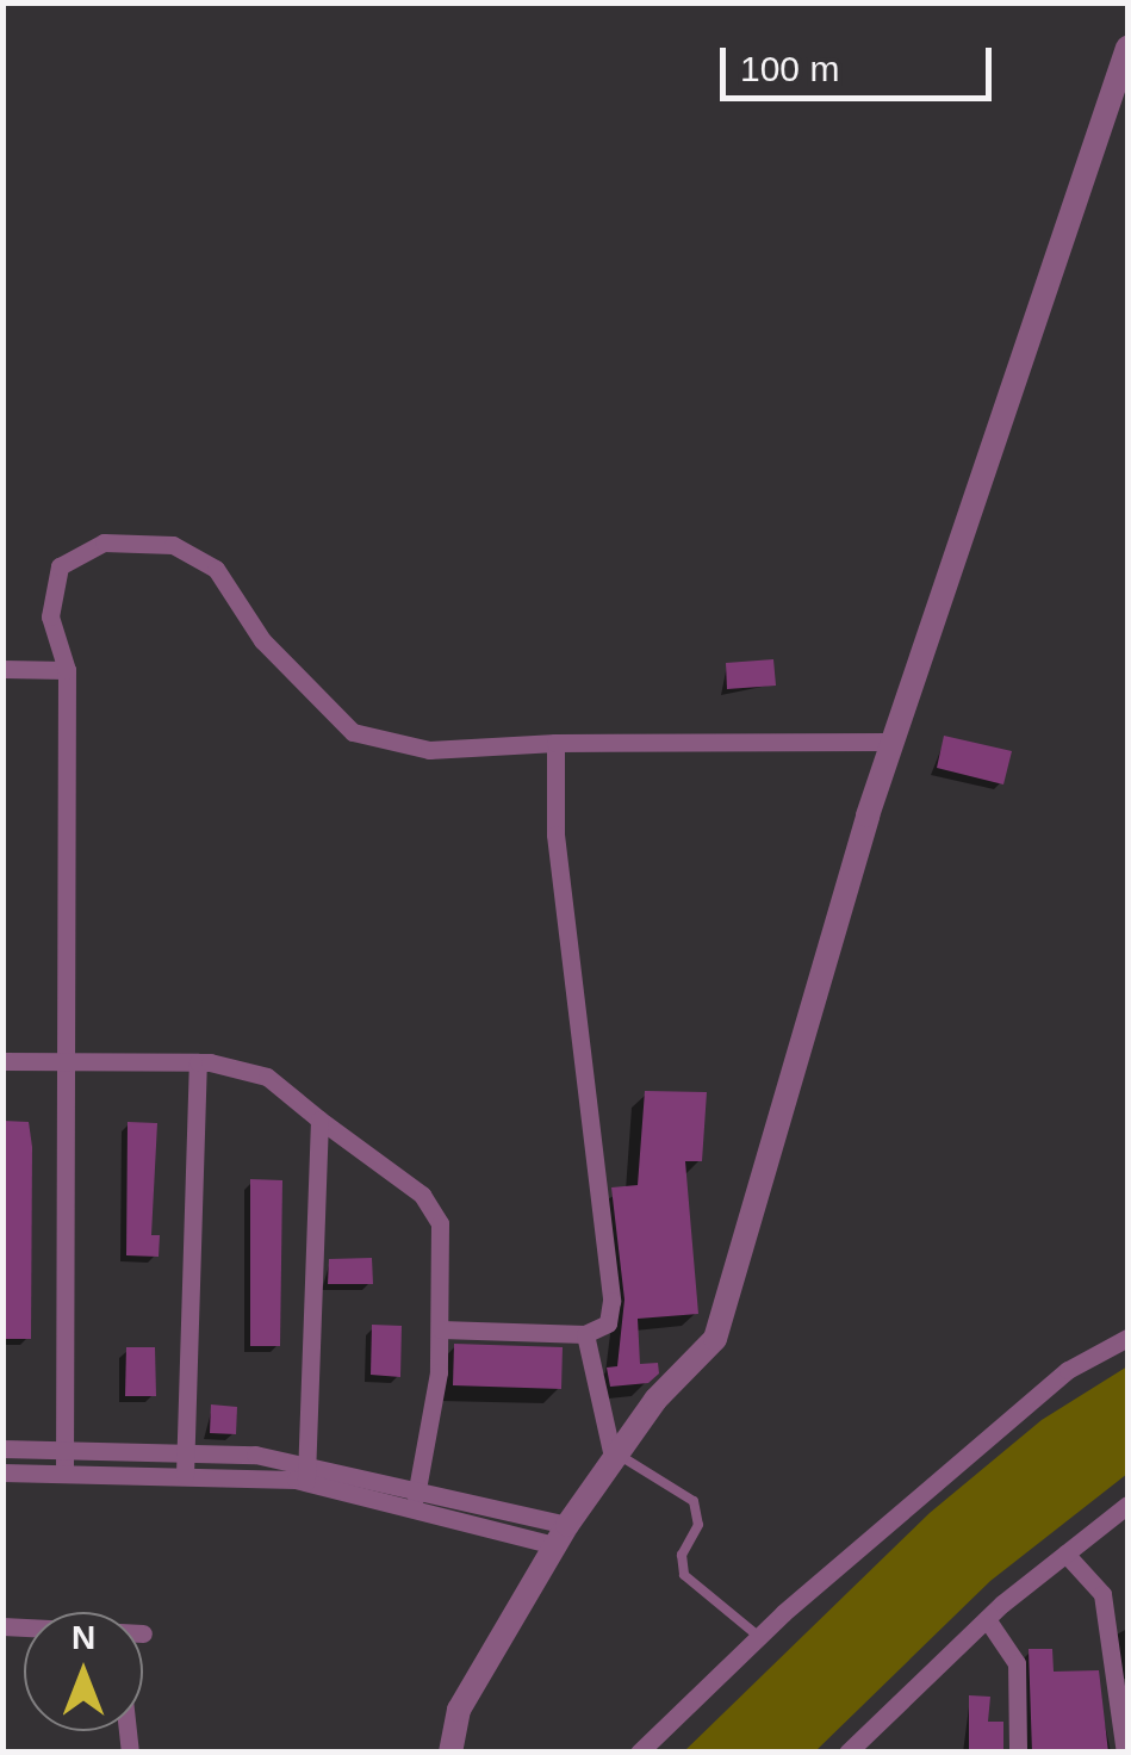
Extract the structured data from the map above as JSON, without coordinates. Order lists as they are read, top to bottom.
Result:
{
  "scale_bar": "100 m",
  "north": "top"
}
